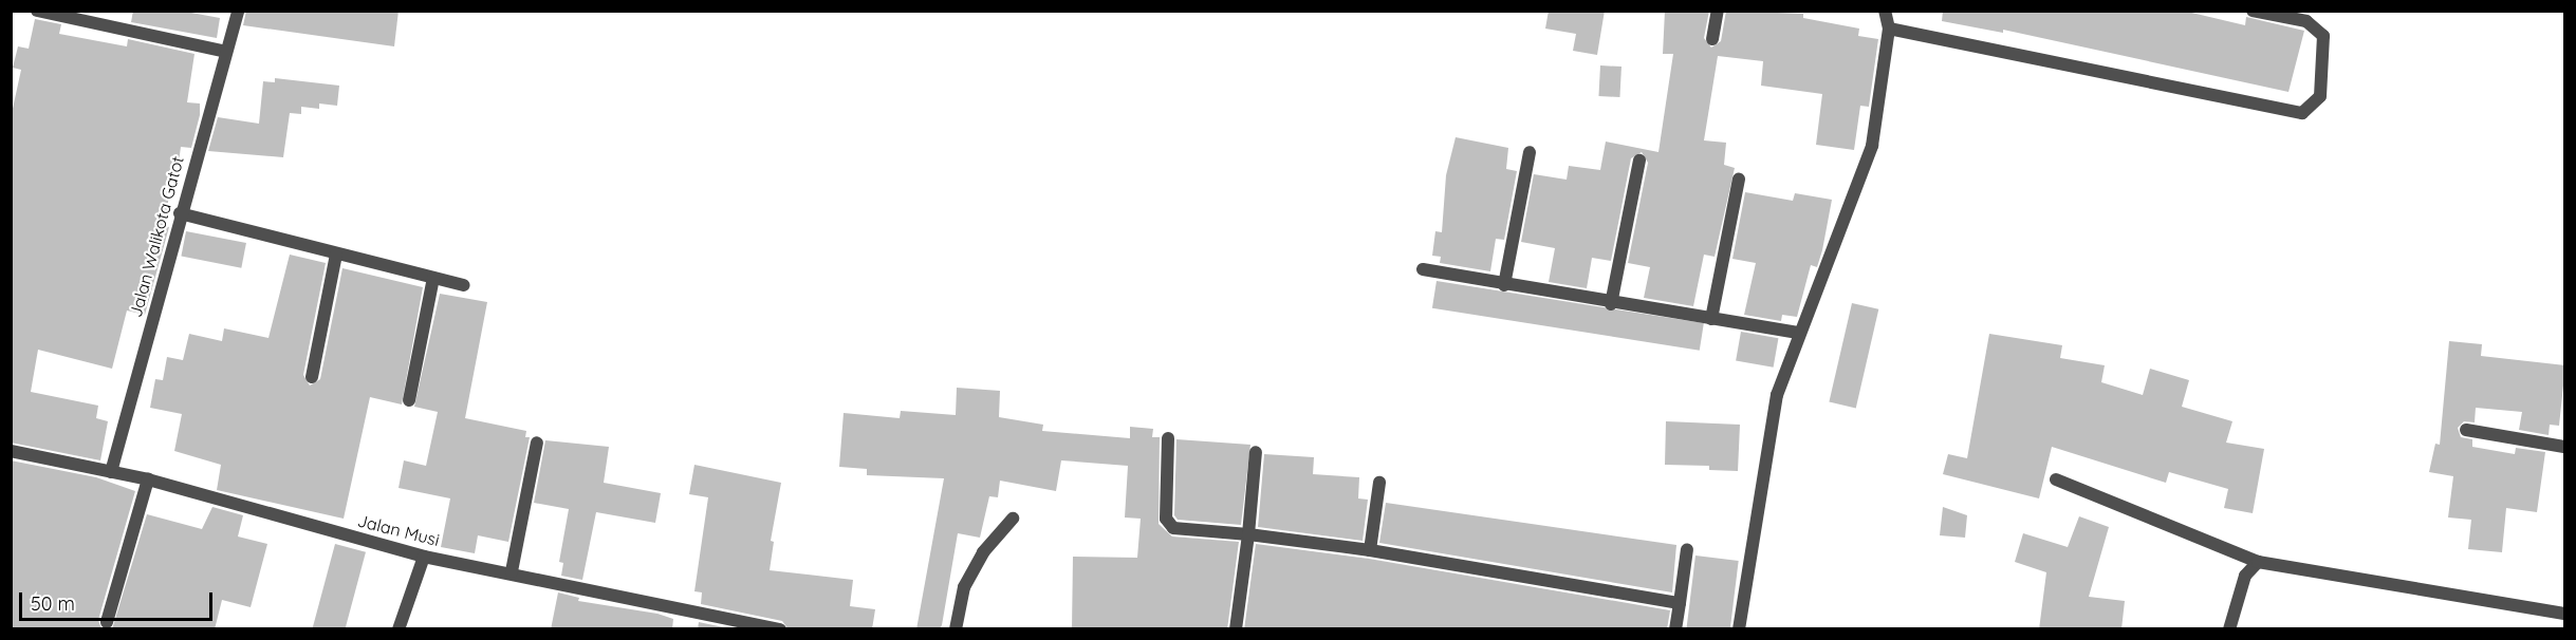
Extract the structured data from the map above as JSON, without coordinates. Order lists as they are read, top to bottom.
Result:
{
  "streets": {
    "street": ["Jalan Walikota Gatot", "Jalan Musi"]
  },
  "crossings": [
    ["Jalan Walikota Gatot", "Jalan Musi"]
  ],
  "scale_bar": "50 m"
}
